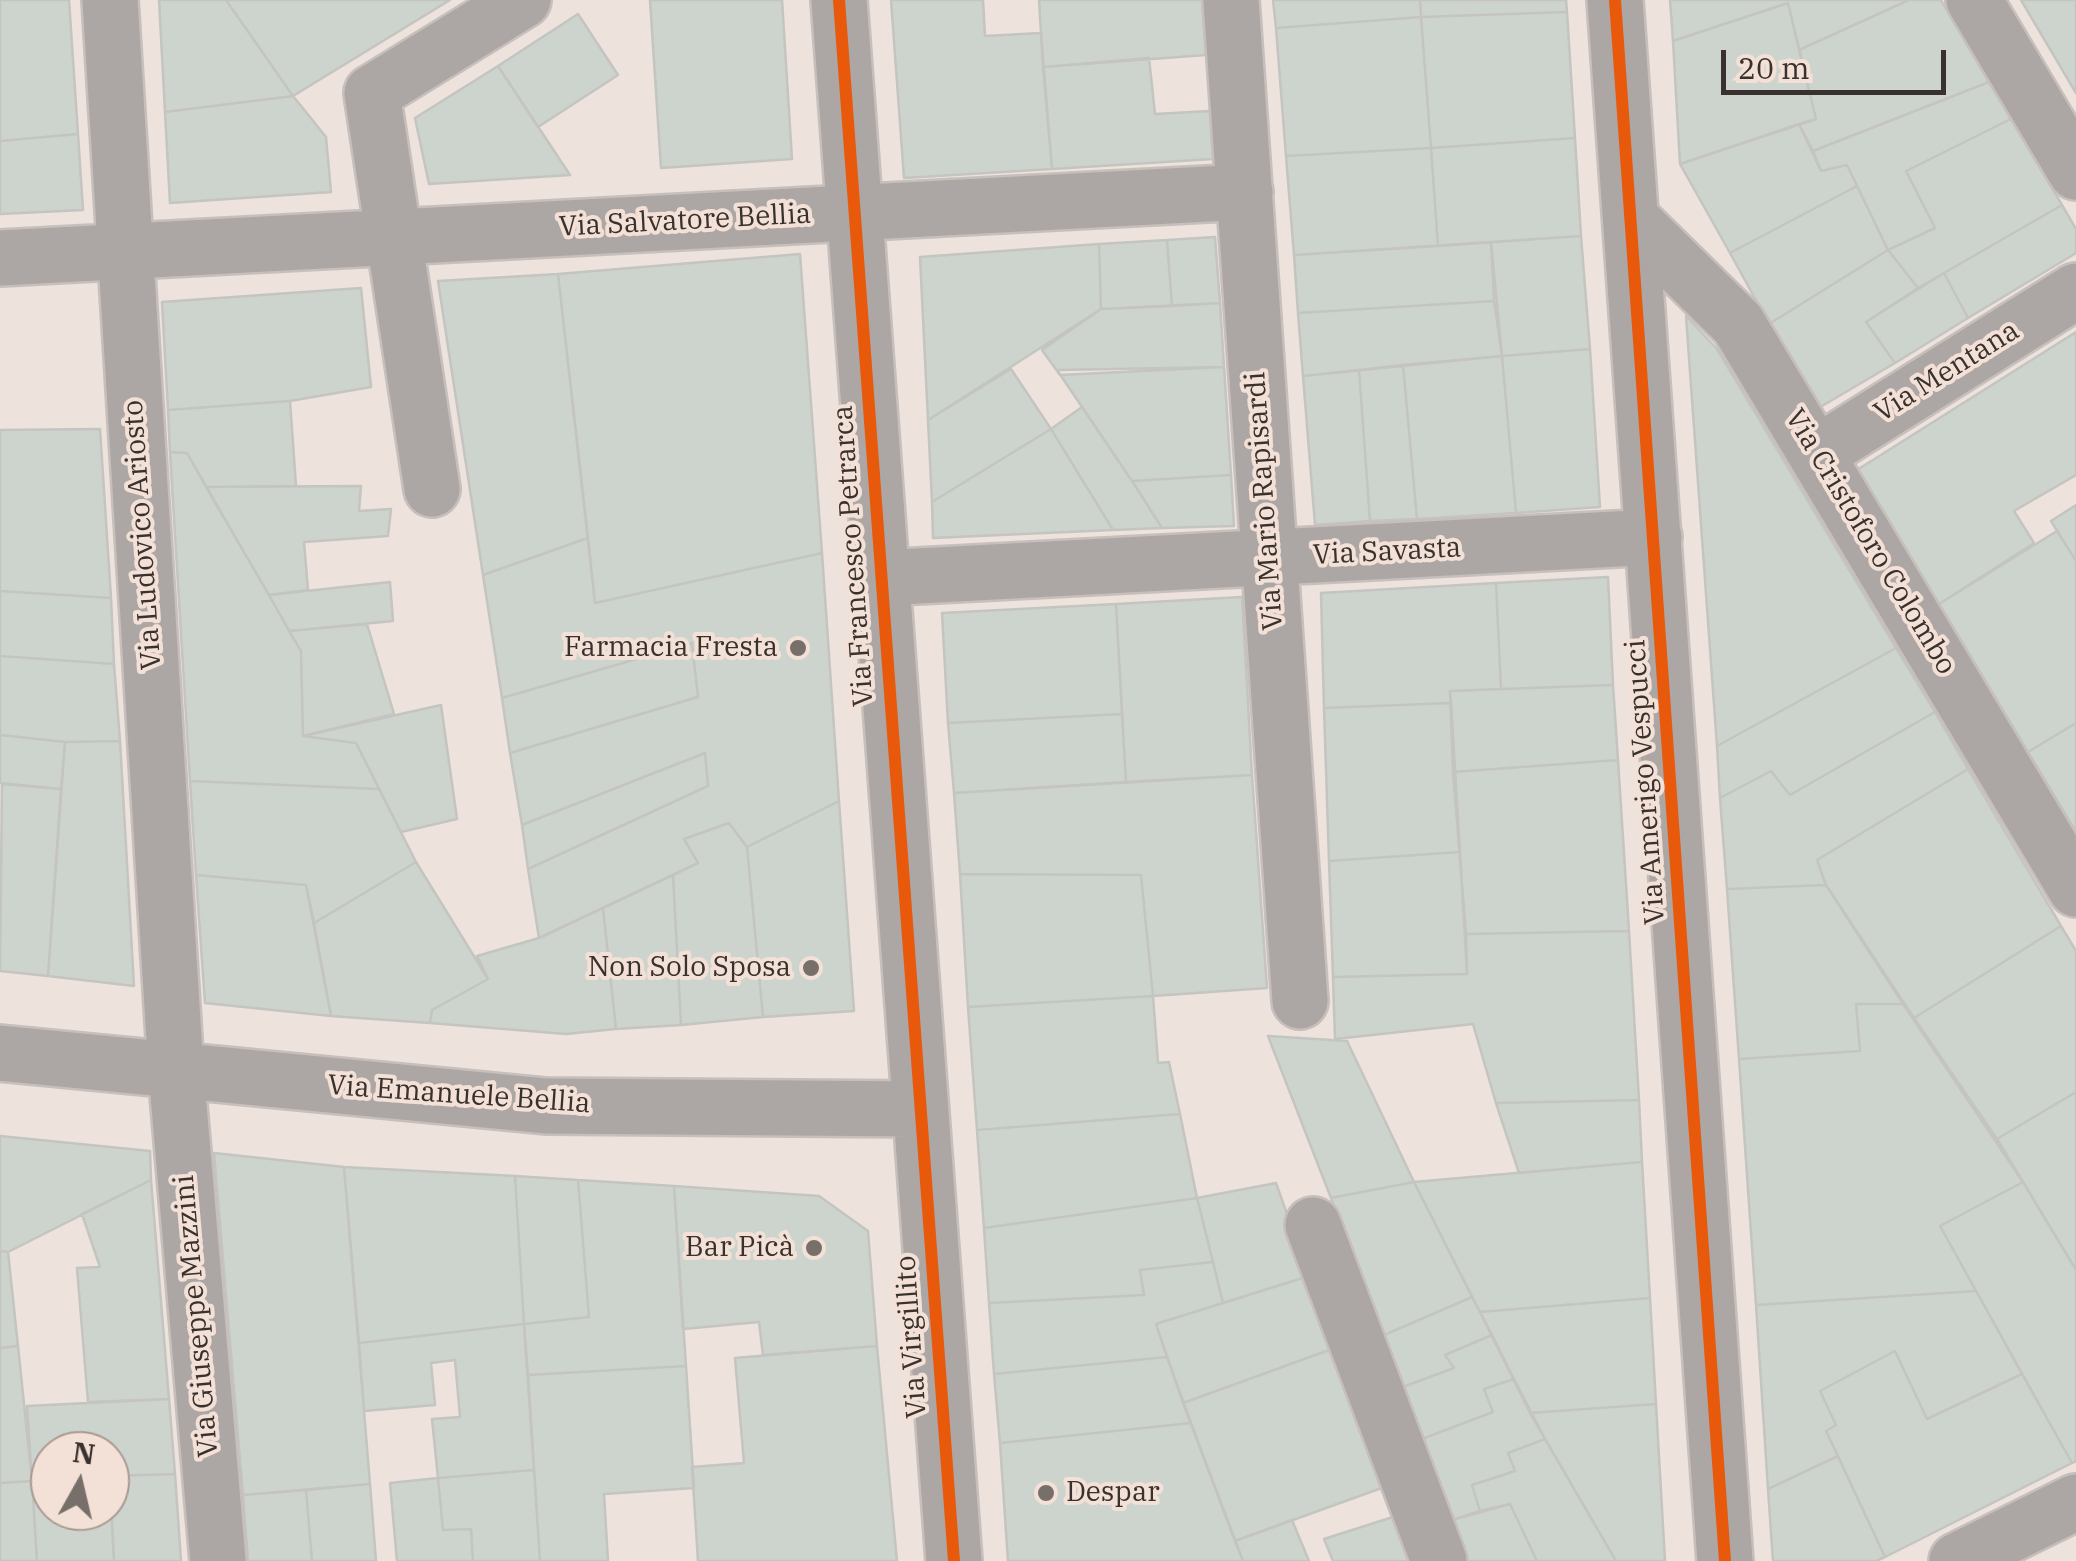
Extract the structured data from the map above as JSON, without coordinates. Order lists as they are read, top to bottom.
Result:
{
  "streets": {
    "street": [
      "Via Salvatore Bellia",
      "Via Mentana",
      "Via Mario Rapisardi",
      "Via Ludovico Ariosto",
      "Via Cristoforo Colombo",
      "Via Savasta",
      "Via Francesco Petrarca",
      "Via Amerigo Vespucci",
      "Via Emanuele Bellia",
      "Via Giuseppe Mazzini",
      "Via Virgillito"
    ]
  },
  "crossings": [
    ["Via Salvatore Bellia", "Via Mario Rapisardi"],
    ["Via Salvatore Bellia", "Via Ludovico Ariosto"],
    ["Via Salvatore Bellia", "Via Francesco Petrarca"],
    ["Via Mentana", "Via Cristoforo Colombo"],
    ["Via Mario Rapisardi", "Via Savasta"],
    ["Via Ludovico Ariosto", "Via Emanuele Bellia"],
    ["Via Ludovico Ariosto", "Via Giuseppe Mazzini"],
    ["Via Cristoforo Colombo", "Via Amerigo Vespucci"],
    ["Via Savasta", "Via Francesco Petrarca"],
    ["Via Savasta", "Via Amerigo Vespucci"],
    ["Via Francesco Petrarca", "Via Emanuele Bellia"],
    ["Via Francesco Petrarca", "Via Virgillito"],
    ["Via Emanuele Bellia", "Via Giuseppe Mazzini"],
    ["Via Emanuele Bellia", "Via Virgillito"]
  ],
  "places": [
    "Farmacia Fresta",
    "Non Solo Sposa",
    "Bar Picà",
    "Despar"
  ],
  "scale_bar": "20 m",
  "north": "top"
}
